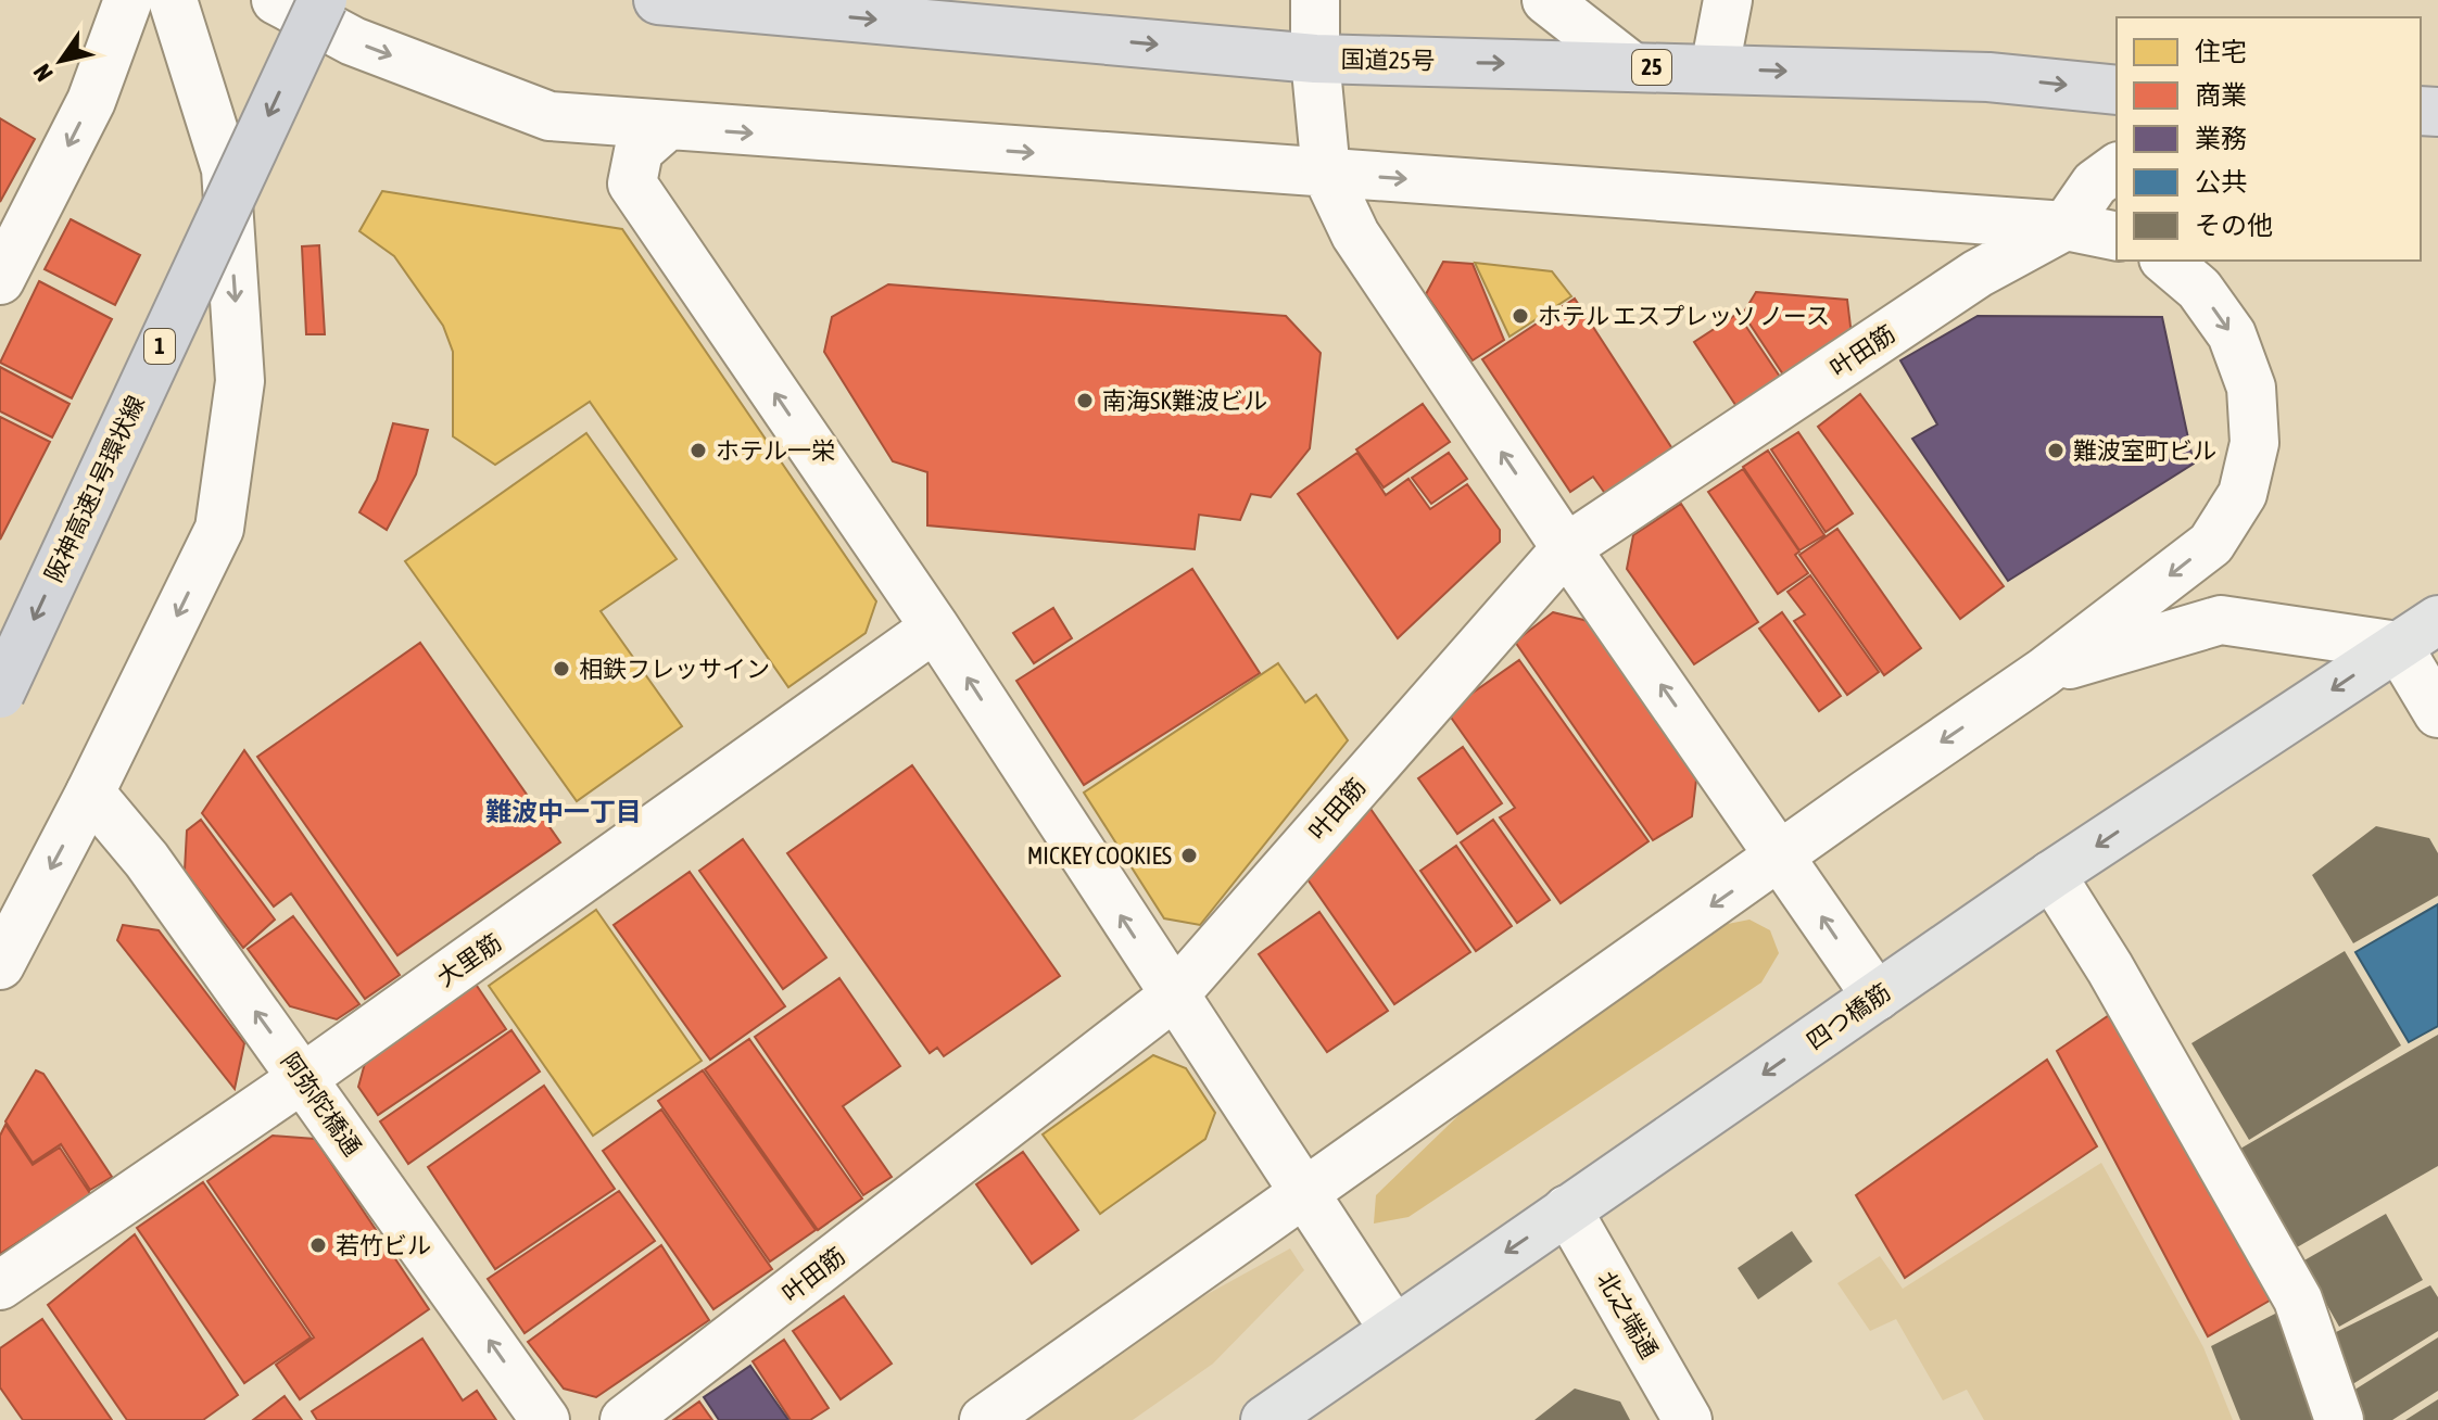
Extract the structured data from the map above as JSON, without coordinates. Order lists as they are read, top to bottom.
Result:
{
  "streets": {
    "highway": [
      "国道25号",
      "25",
      "1",
      "阪神高速1号環状線"
    ],
    "main road": ["四つ橋筋"],
    "street": [
      "叶田筋",
      "大里筋",
      "阿弥陀橋通",
      "北之端通"
    ]
  },
  "crossings": [
    ["大里筋", "阿弥陀橋通"],
    ["四つ橋筋", "北之端通"]
  ],
  "one_way": [
    "国道25号",
    "阪神高速1号環状線",
    "四つ橋筋",
    "阿弥陀橋通"
  ],
  "districts": ["難波中一丁目"],
  "places": [
    "ホテル エスプレッソ ノース",
    "南海SK難波ビル",
    "ホテル一栄",
    "難波室町ビル",
    "相鉄フレッサイン",
    "MICKEY COOKIES",
    "若竹ビル"
  ],
  "legend": [
    "住宅",
    "商業",
    "業務",
    "公共",
    "その他"
  ],
  "north": "bottom left"
}
